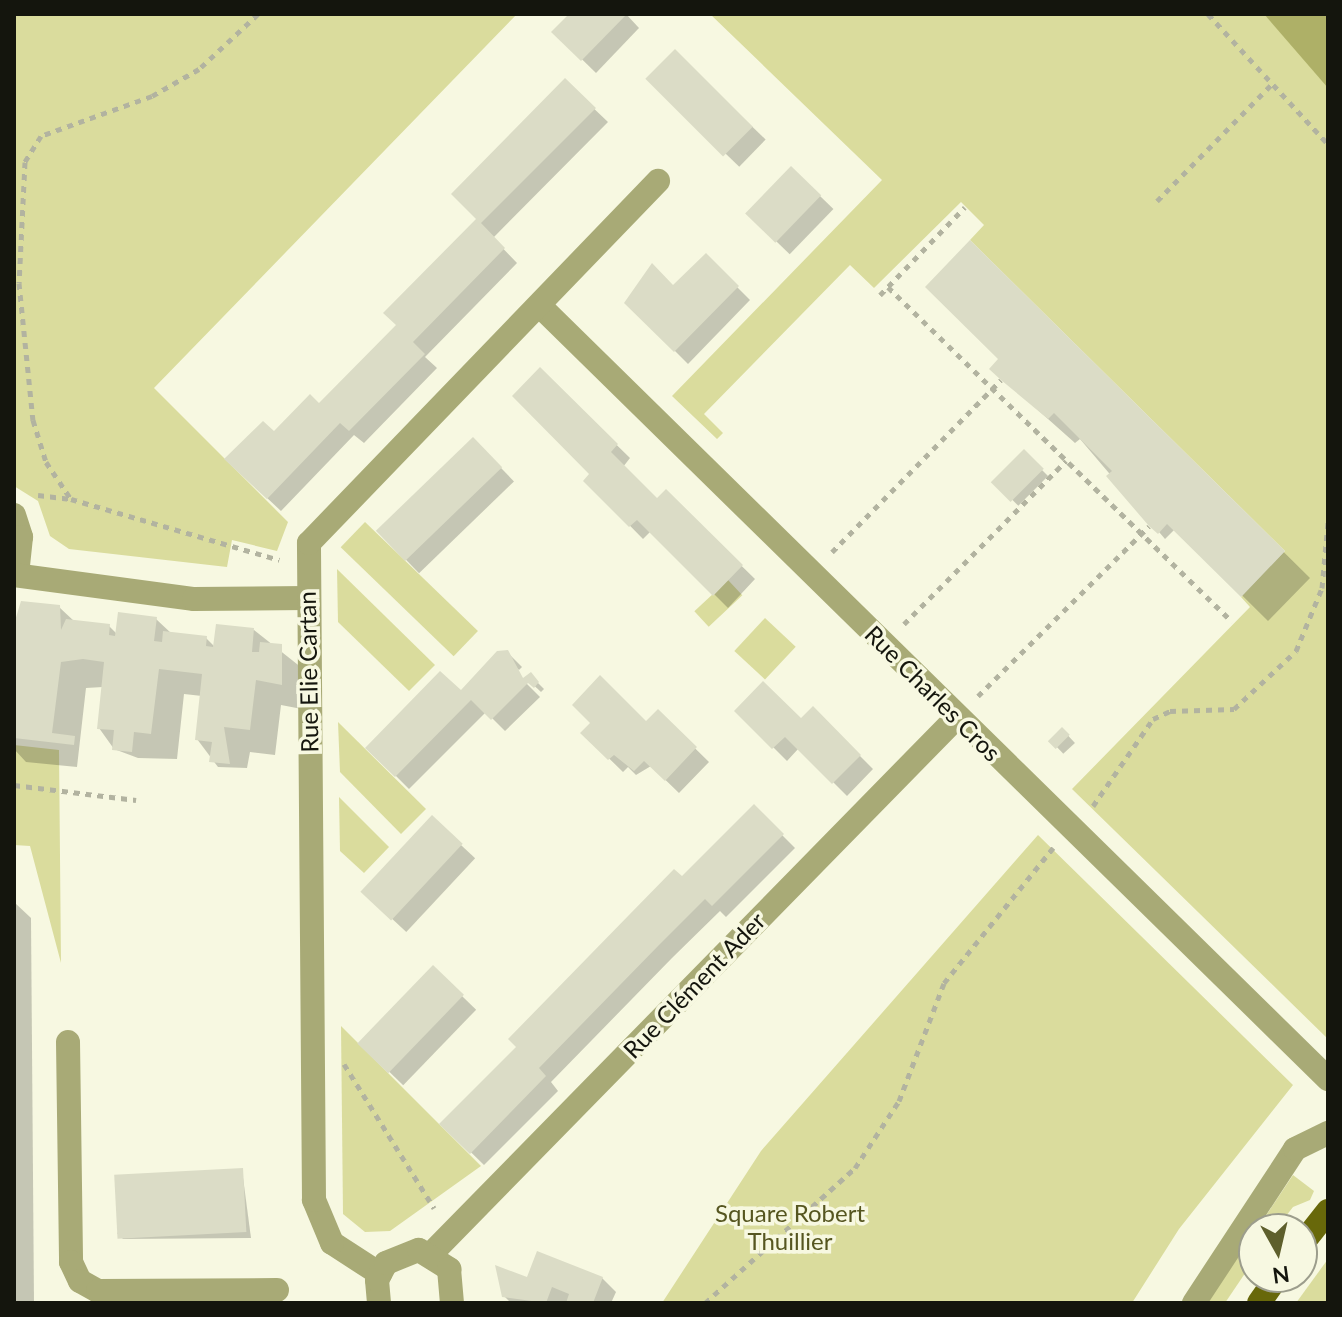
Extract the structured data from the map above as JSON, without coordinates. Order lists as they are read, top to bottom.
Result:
{
  "streets": {
    "street": ["Rue Elie Cartan", "Rue Charles Cros", "Rue Clément Ader"]
  },
  "crossings": [
    ["Rue Elie Cartan", "Rue Charles Cros"],
    ["Rue Charles Cros", "Rue Clément Ader"]
  ],
  "parks": ["Square Robert Thuillier"],
  "north": "bottom"
}
